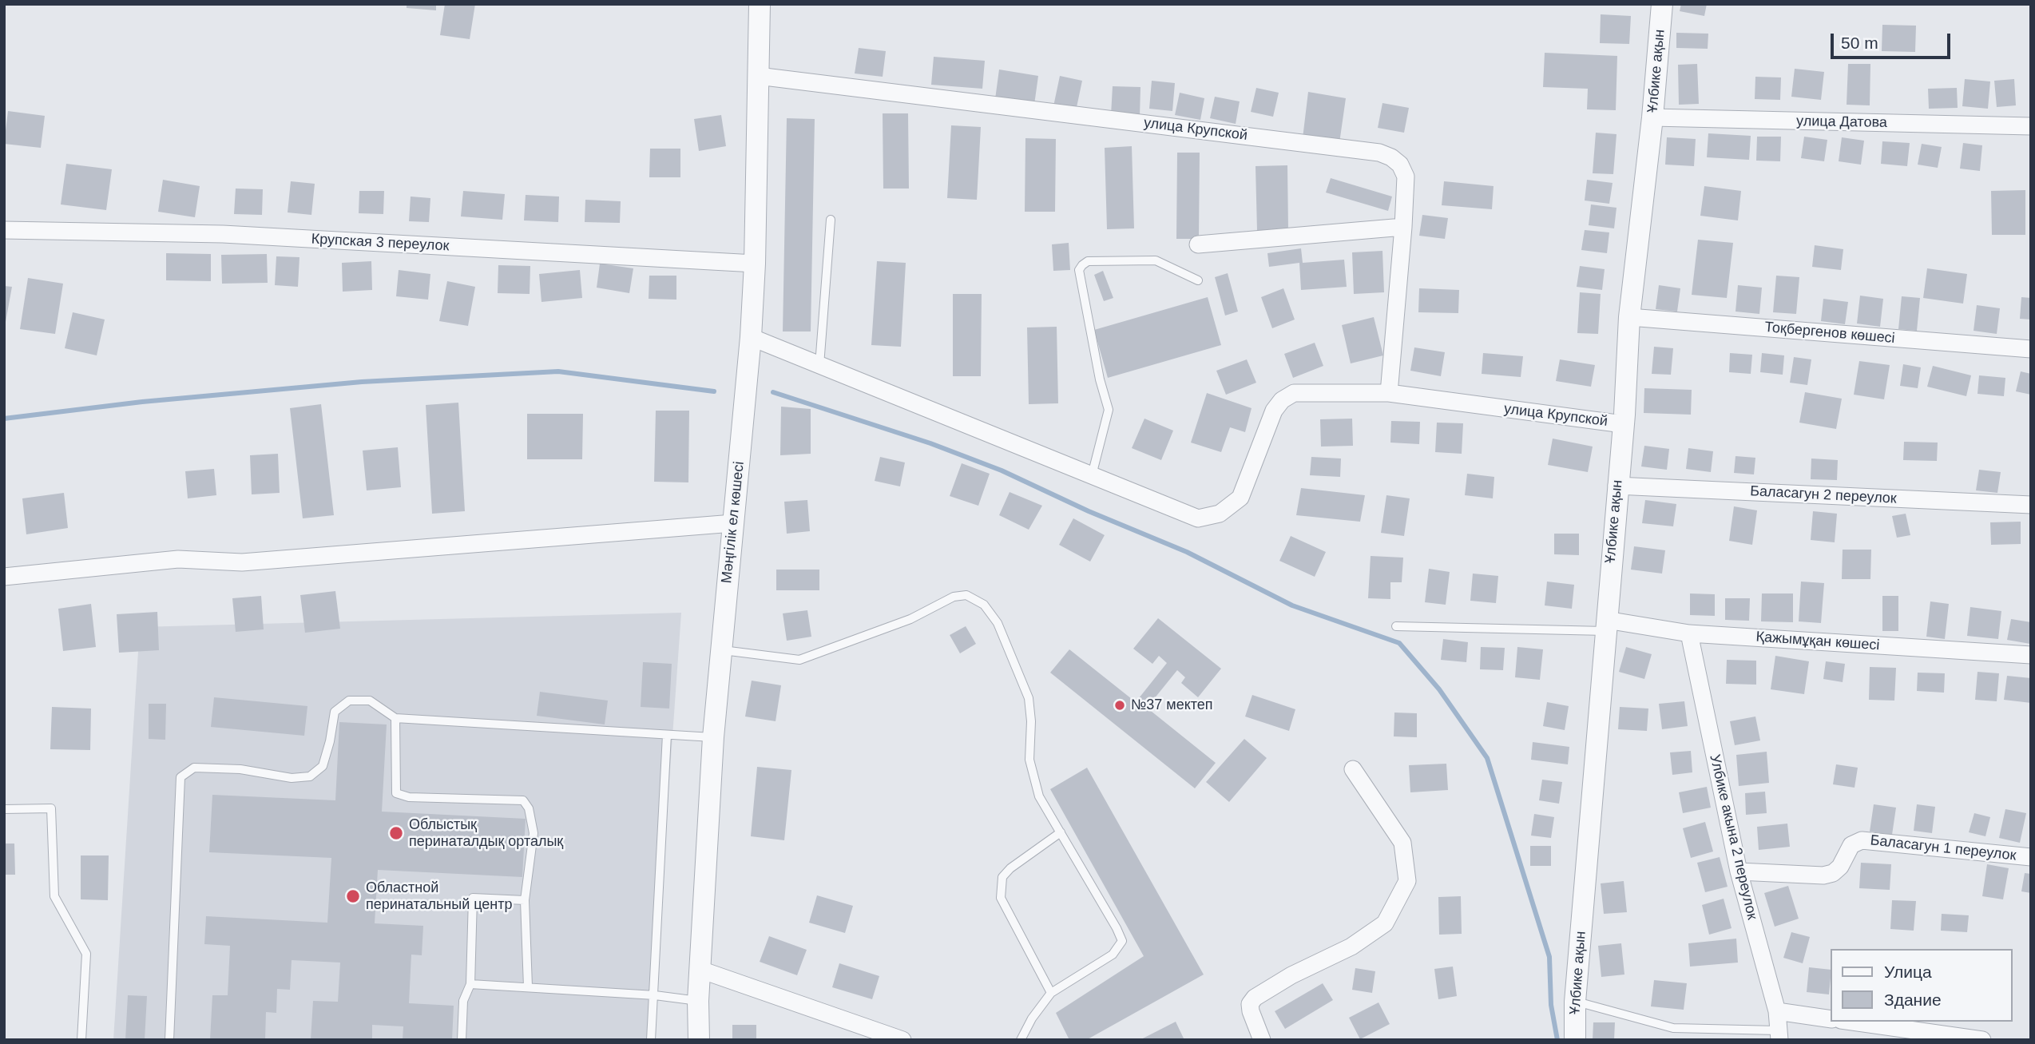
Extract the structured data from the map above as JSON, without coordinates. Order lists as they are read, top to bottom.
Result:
{
  "streets": {
    "street": [
      "Ұлбике ақын",
      "улица Датова",
      "улица Крупской",
      "Крупская 3 переулок",
      "Тоқбергенов көшесі",
      "Баласагун 2 переулок",
      "Мәңгілік ел көшесі",
      "Қажымұқан көшесі",
      "Улбике акына 2 переулок",
      "Баласагун 1 переулок"
    ]
  },
  "crossings": [
    ["Ұлбике ақын", "улица Датова"],
    ["Ұлбике ақын", "улица Крупской"],
    ["Ұлбике ақын", "Тоқбергенов көшесі"],
    ["Ұлбике ақын", "Баласагун 2 переулок"],
    ["Ұлбике ақын", "Қажымұқан көшесі"],
    ["улица Крупской", "Мәңгілік ел көшесі"],
    ["Крупская 3 переулок", "Мәңгілік ел көшесі"],
    ["Қажымұқан көшесі", "Улбике акына 2 переулок"],
    ["Улбике акына 2 переулок", "Баласагун 1 переулок"]
  ],
  "places": ["№37 мектеп", "Облыстық перинаталдық орталық", "Областной перинатальный центр"],
  "legend": ["Улица", "Здание"],
  "scale_bar": "50 m"
}
